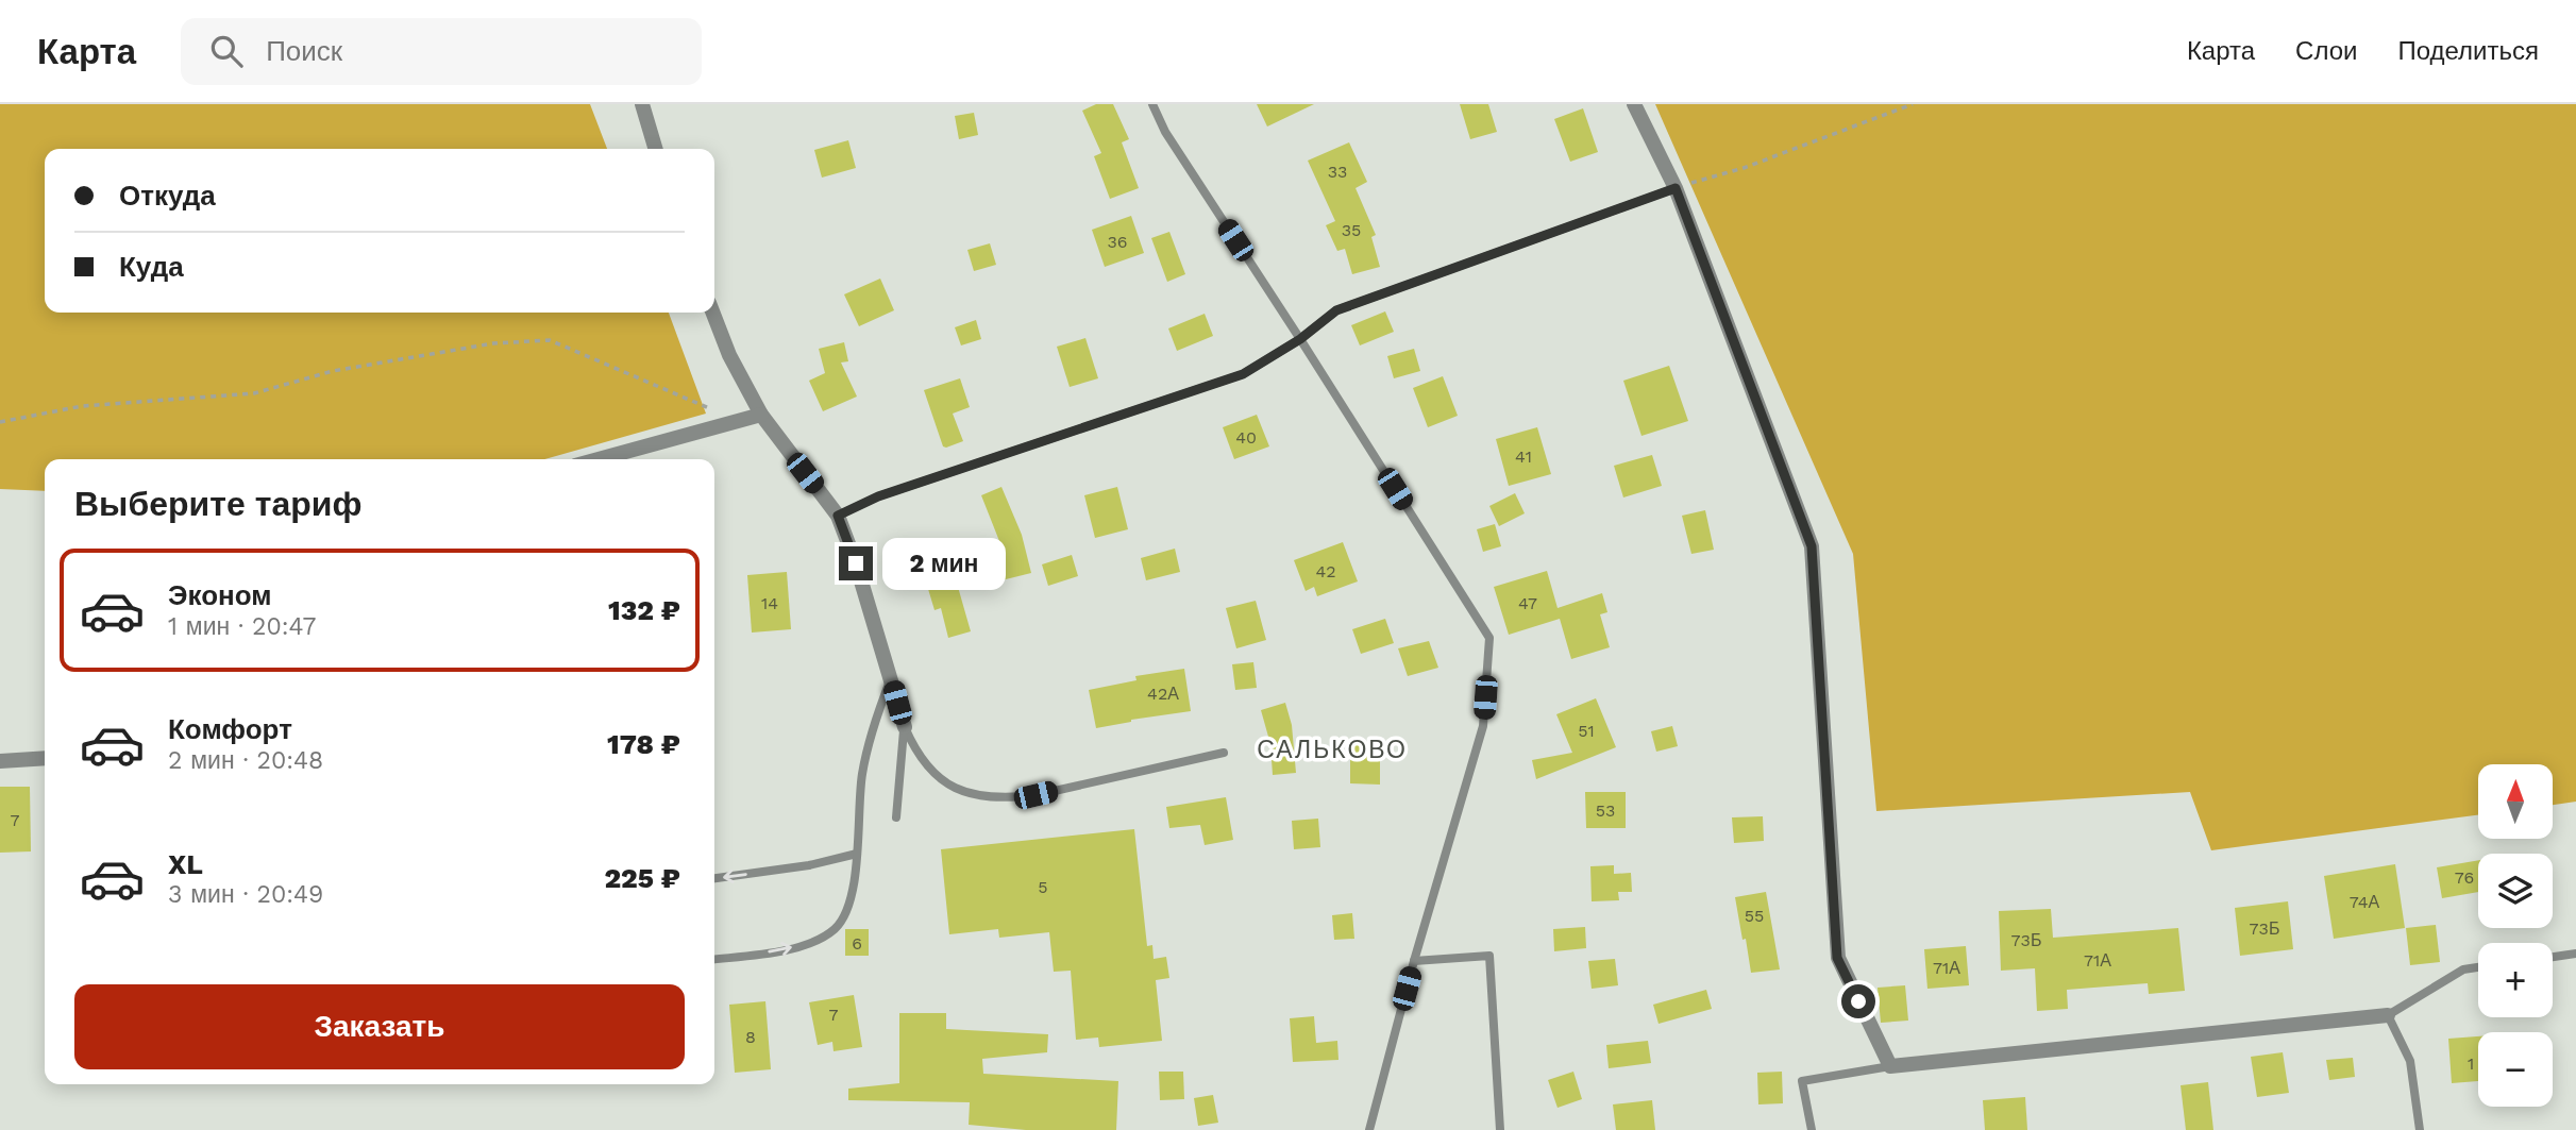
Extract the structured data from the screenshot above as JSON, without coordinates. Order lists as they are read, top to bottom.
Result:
{
  "districts": ["САЛЬКОВО"],
  "house_numbers": [
    "33",
    "35",
    "36",
    "40",
    "41",
    "42",
    "14",
    "47",
    "42А",
    "51",
    "53",
    "7",
    "76",
    "5",
    "74А",
    "55",
    "73Б",
    "73Б",
    "6",
    "71А",
    "71А",
    "7",
    "8",
    "1"
  ],
  "north": "top",
  "page": {
    "header": "Карта",
    "search": "Поиск",
    "nav": ["Карта", "Слои", "Поделиться"],
    "banner": ["Откуда", "Куда"],
    "heading": "Выберите тариф",
    "bubble": "2 мин",
    "list": [
      {
        "name": "Эконом",
        "note": "1 мин · 20:47",
        "value": "132 ₽"
      },
      {
        "name": "Комфорт",
        "note": "2 мин · 20:48",
        "value": "178 ₽"
      },
      {
        "name": "XL",
        "note": "3 мин · 20:49",
        "value": "225 ₽"
      }
    ],
    "map_buttons": ["+", "−"],
    "buttons": "Заказать"
  }
}
